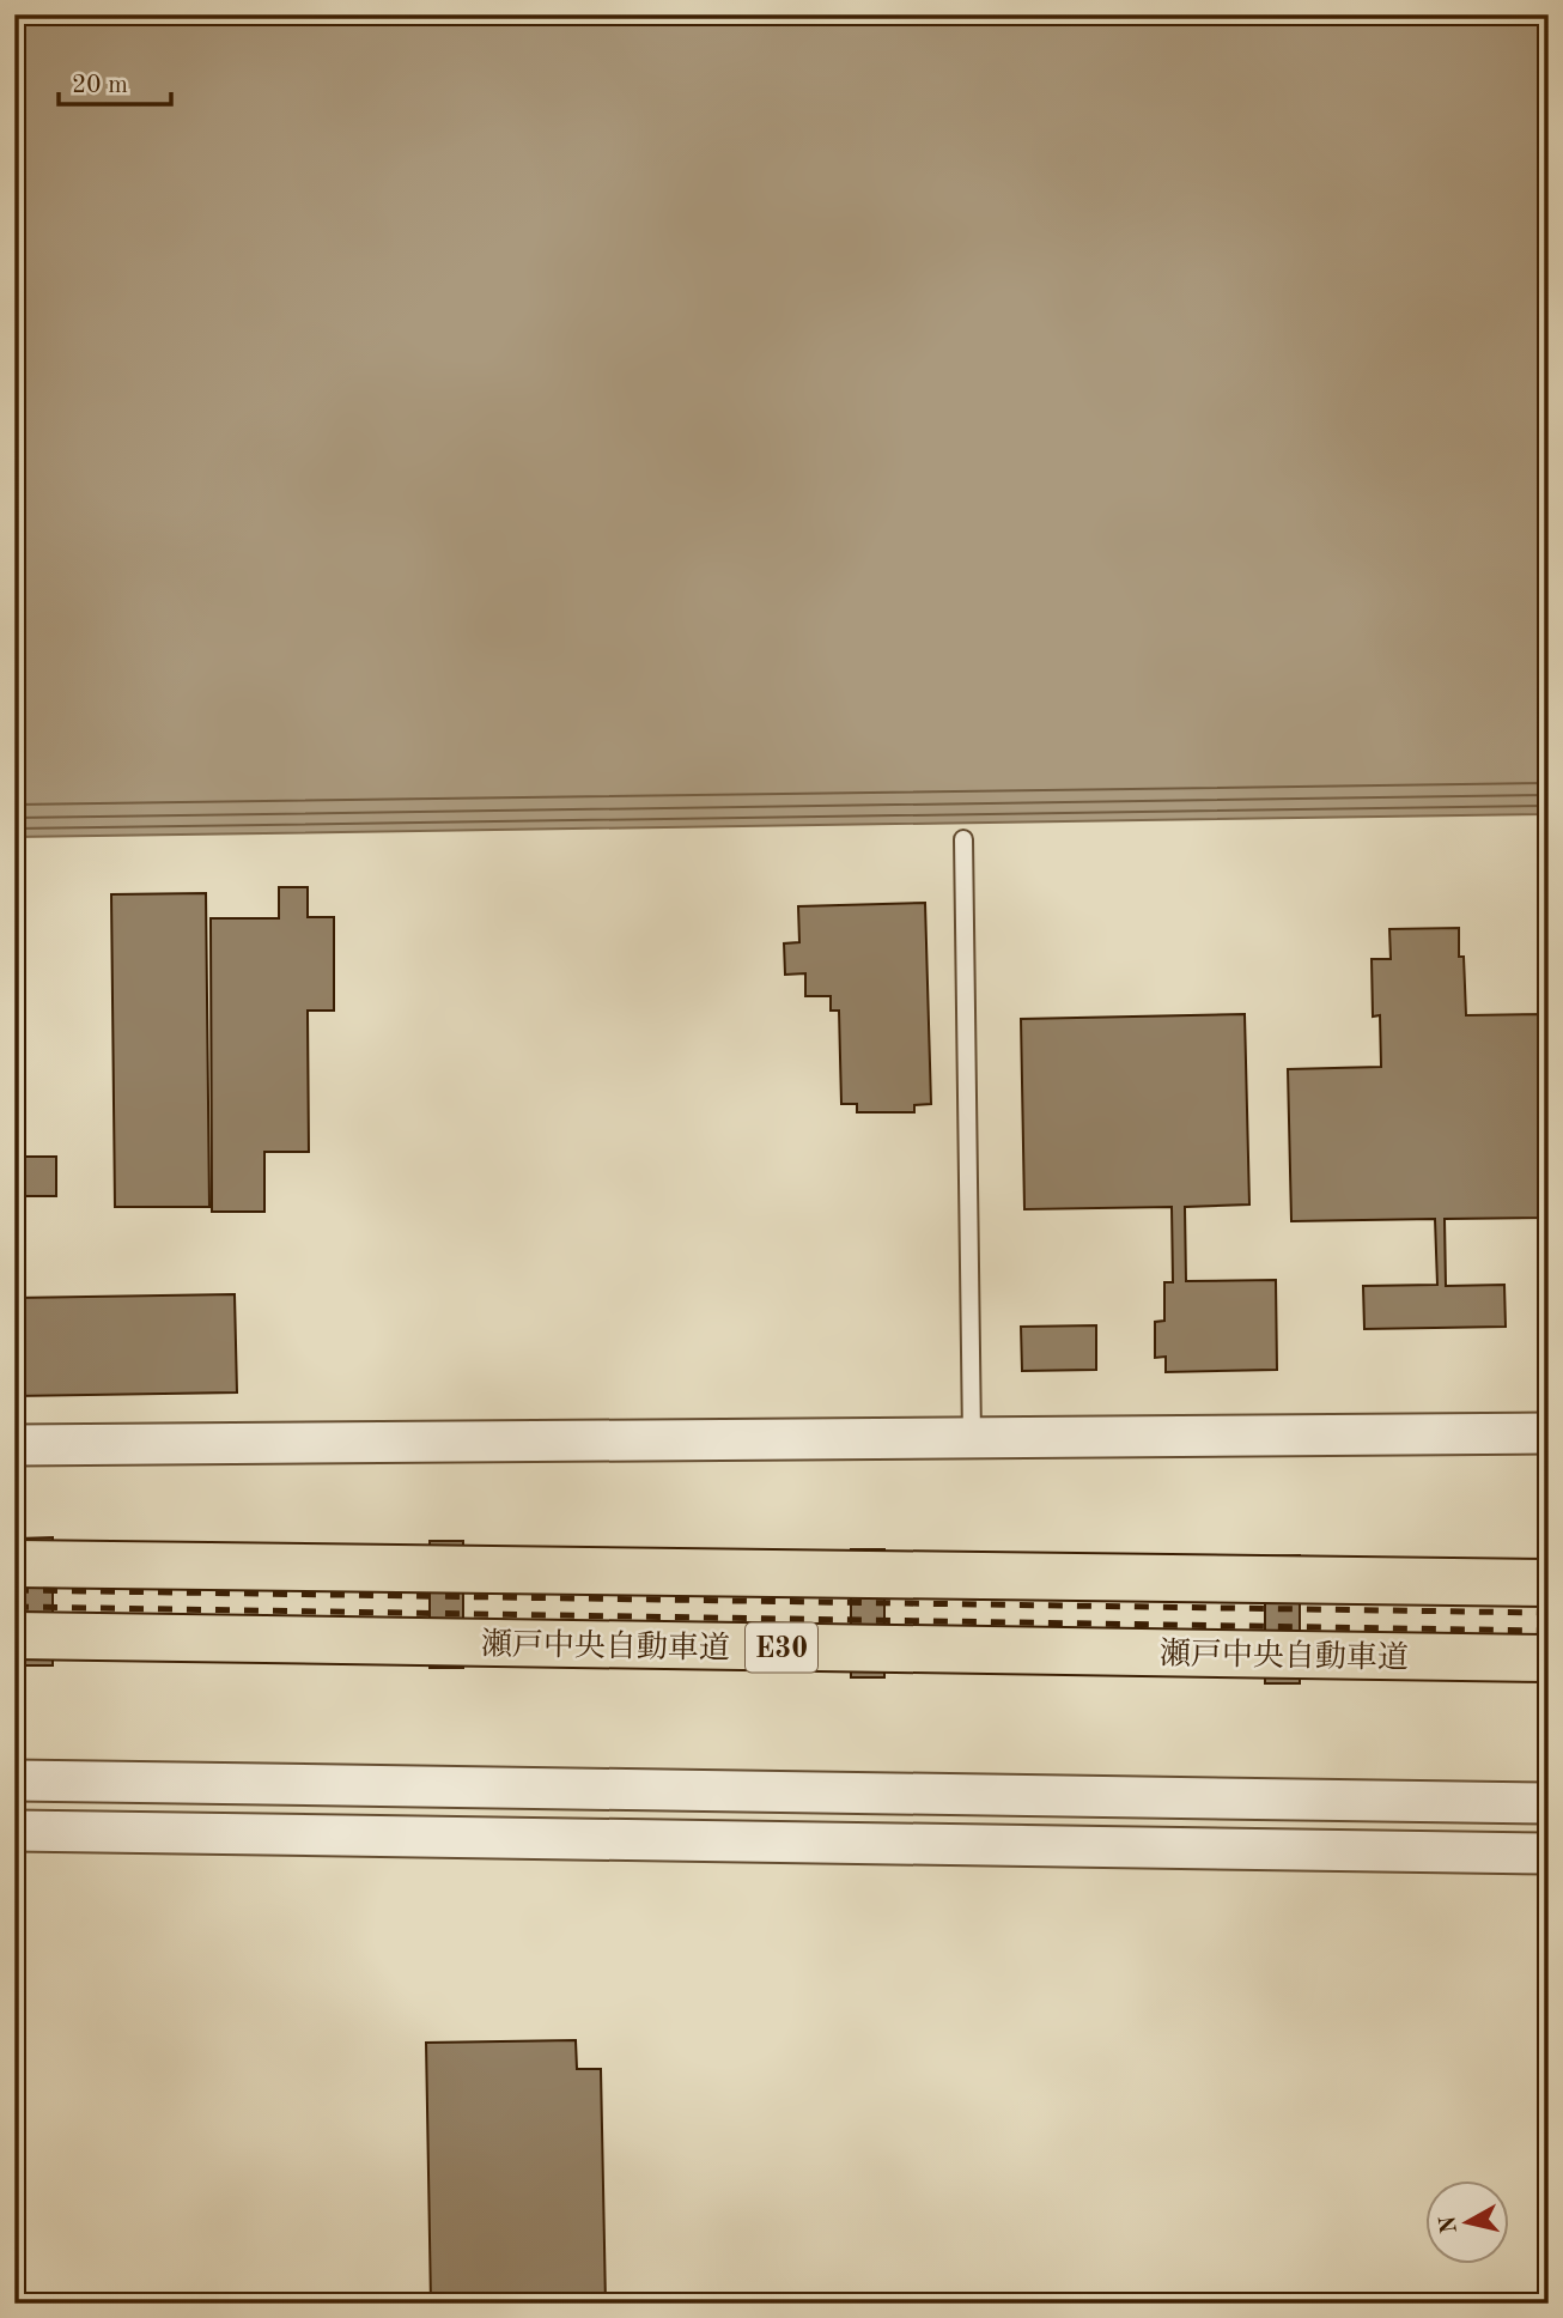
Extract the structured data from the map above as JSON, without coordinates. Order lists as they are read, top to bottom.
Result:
{
  "streets": {
    "highway": ["瀬戸中央自動車道", "E30"]
  },
  "scale_bar": "20 m",
  "north": "left"
}
